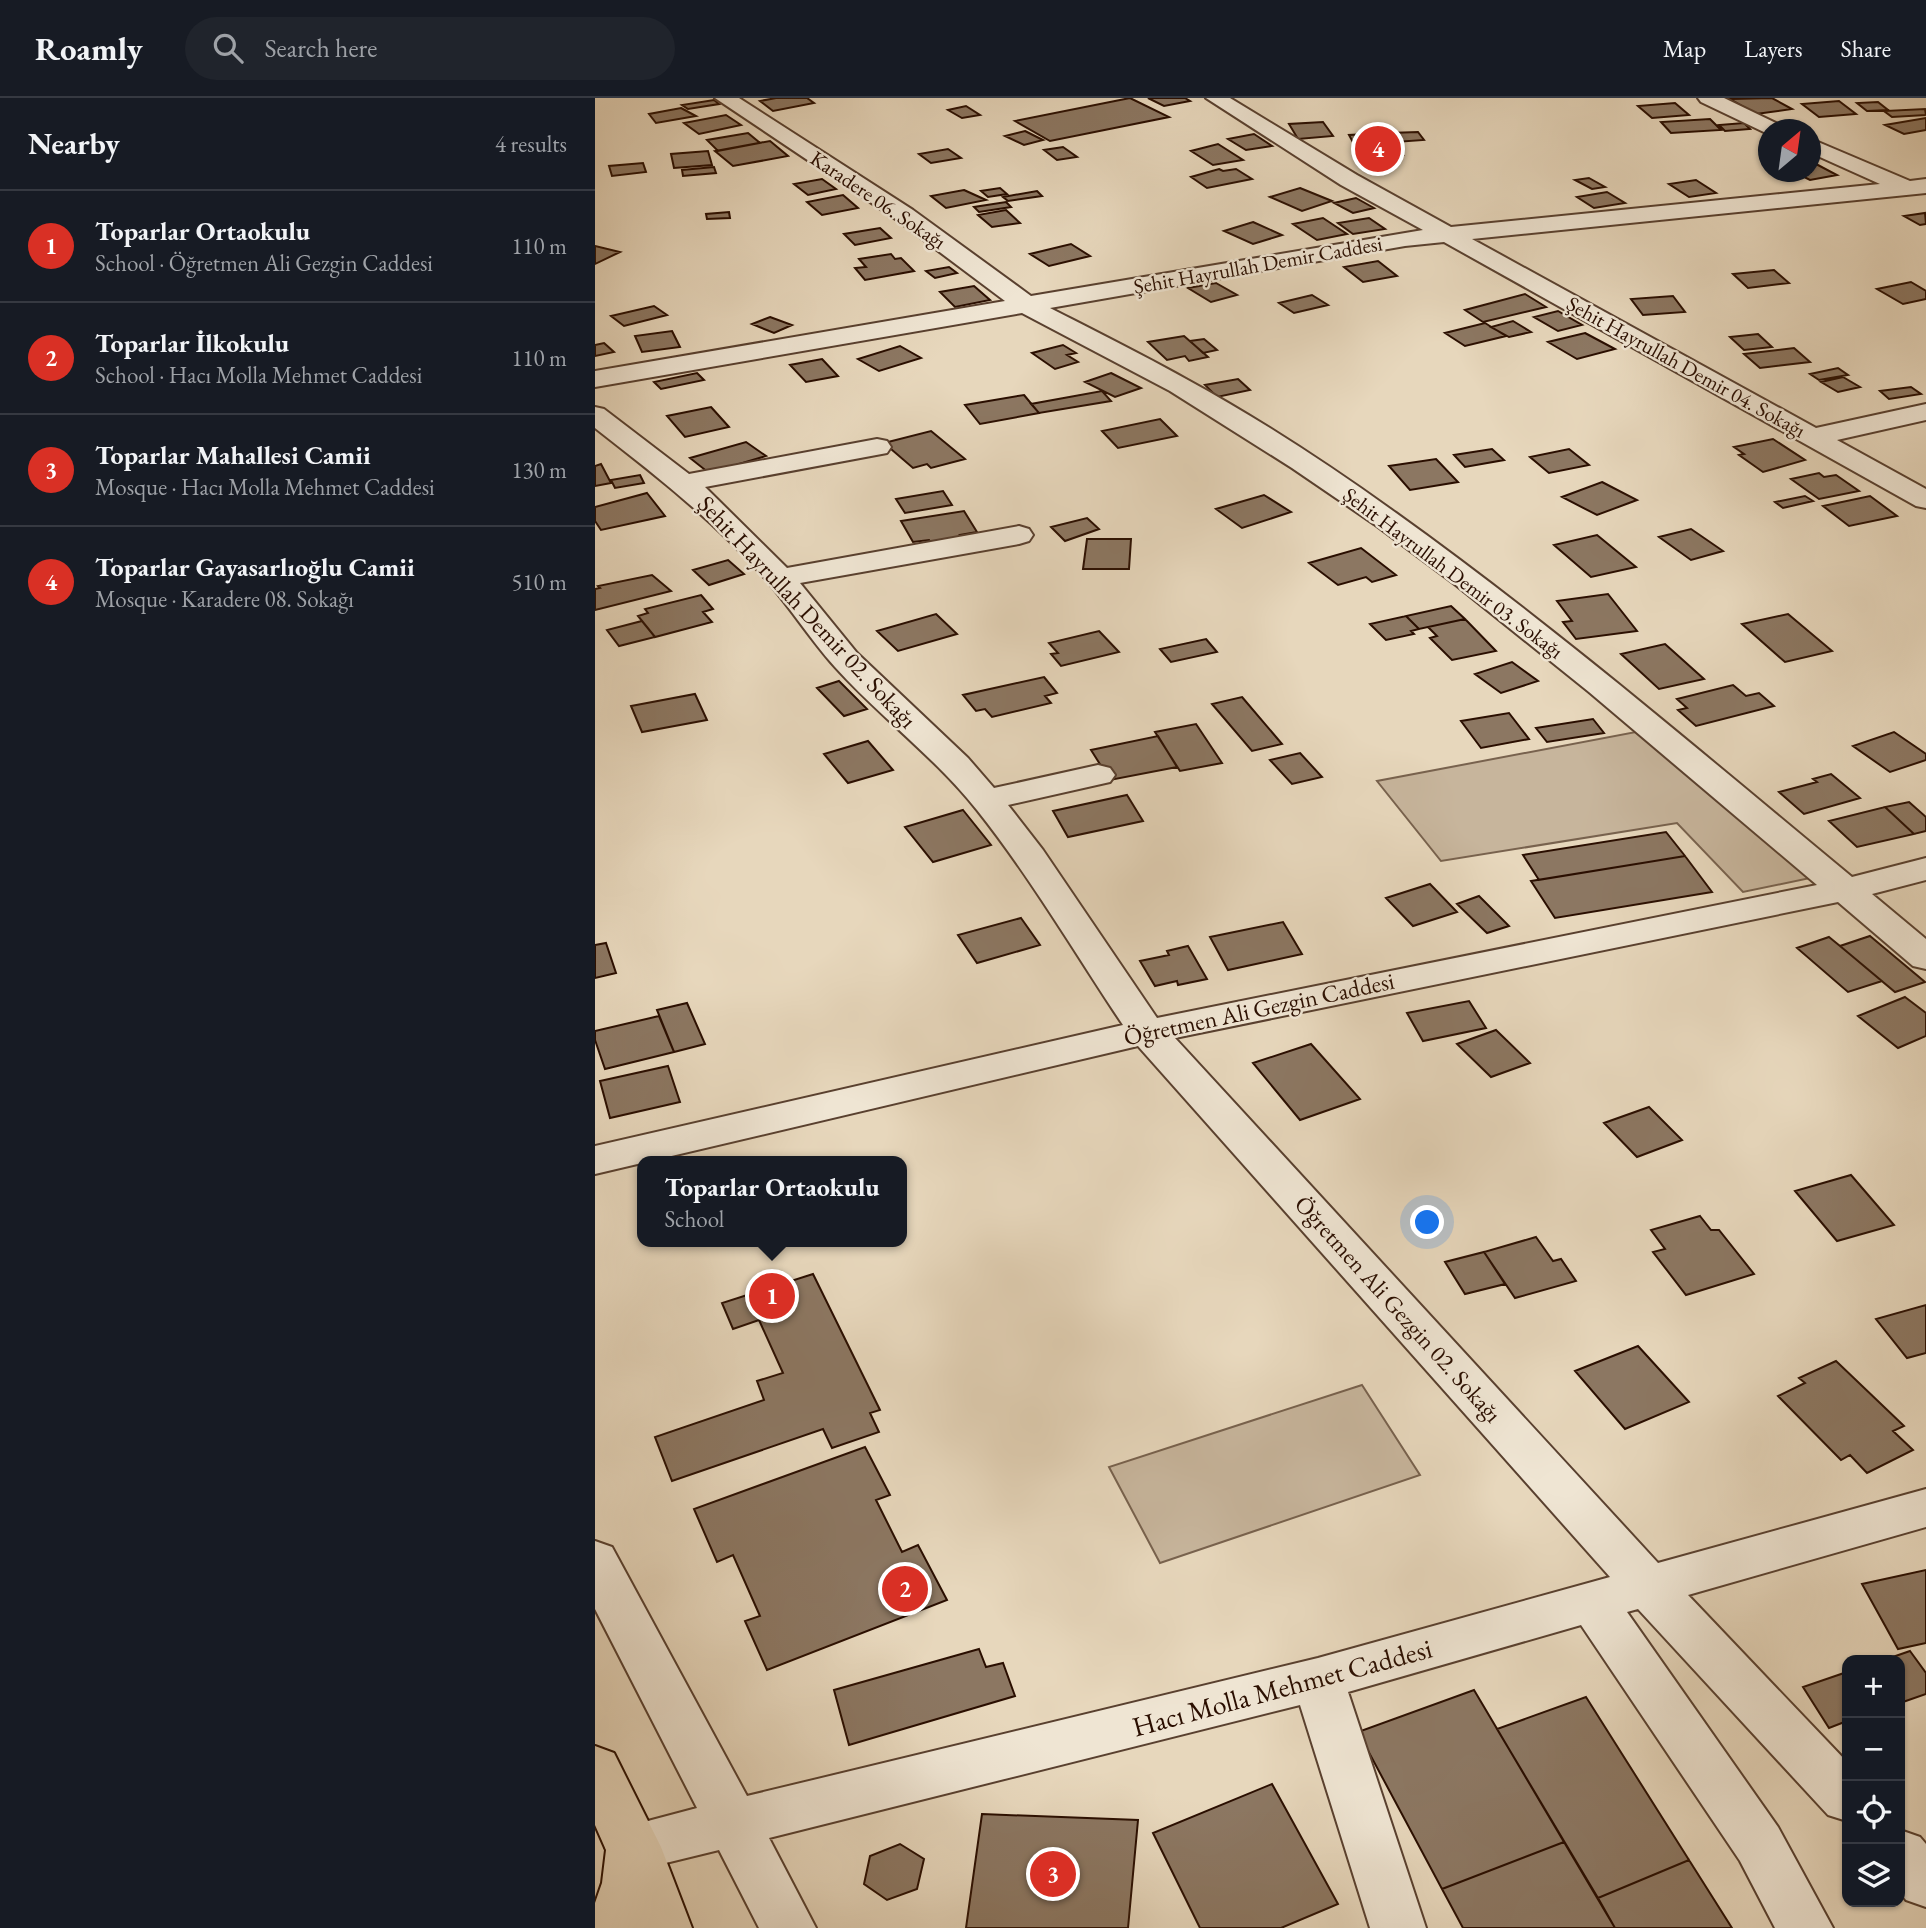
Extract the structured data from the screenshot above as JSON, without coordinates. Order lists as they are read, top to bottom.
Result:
{
  "streets": {
    "street": [
      "Karadere 06. Sokağı",
      "Şehit Hayrullah Demir Caddesi",
      "Şehit Hayrullah Demir 04. Sokağı",
      "Şehit Hayrullah Demir 03. Sokağı",
      "Şehit Hayrullah Demir 02. Sokağı",
      "Öğretmen Ali Gezgin Caddesi",
      "Öğretmen Ali Gezgin 02. Sokağı",
      "Hacı Molla Mehmet Caddesi"
    ]
  },
  "crossings": [
    ["Karadere 06. Sokağı", "Şehit Hayrullah Demir Caddesi"],
    ["Karadere 06. Sokağı", "Şehit Hayrullah Demir 03. Sokağı"],
    ["Şehit Hayrullah Demir Caddesi", "Şehit Hayrullah Demir 04. Sokağı"],
    ["Şehit Hayrullah Demir Caddesi", "Şehit Hayrullah Demir 03. Sokağı"],
    ["Şehit Hayrullah Demir 03. Sokağı", "Öğretmen Ali Gezgin Caddesi"],
    ["Şehit Hayrullah Demir 02. Sokağı", "Öğretmen Ali Gezgin Caddesi"],
    ["Şehit Hayrullah Demir 02. Sokağı", "Öğretmen Ali Gezgin 02. Sokağı"],
    ["Öğretmen Ali Gezgin Caddesi", "Öğretmen Ali Gezgin 02. Sokağı"],
    ["Öğretmen Ali Gezgin 02. Sokağı", "Hacı Molla Mehmet Caddesi"]
  ],
  "north": "top right",
  "page": {
    "header": "Roamly",
    "search": "Search here",
    "nav": ["Map", "Layers", "Share"],
    "heading": ["Nearby", "4 results"],
    "pins": [
      "4",
      "1",
      "2",
      "3"
    ],
    "list": [
      {
        "mark": "1",
        "name": "Toparlar Ortaokulu",
        "note": "School · Öğretmen Ali Gezgin Caddesi",
        "value": "110 m"
      },
      {
        "mark": "2",
        "name": "Toparlar İlkokulu",
        "note": "School · Hacı Molla Mehmet Caddesi",
        "value": "110 m"
      },
      {
        "mark": "3",
        "name": "Toparlar Mahallesi Camii",
        "note": "Mosque · Hacı Molla Mehmet Caddesi",
        "value": "130 m"
      },
      {
        "mark": "4",
        "name": "Toparlar Gayasarlıoğlu Camii",
        "note": "Mosque · Karadere 08. Sokağı",
        "value": "510 m"
      }
    ],
    "popup": ["Toparlar Ortaokulu", "School"],
    "map_buttons": ["+", "−"]
  }
}
